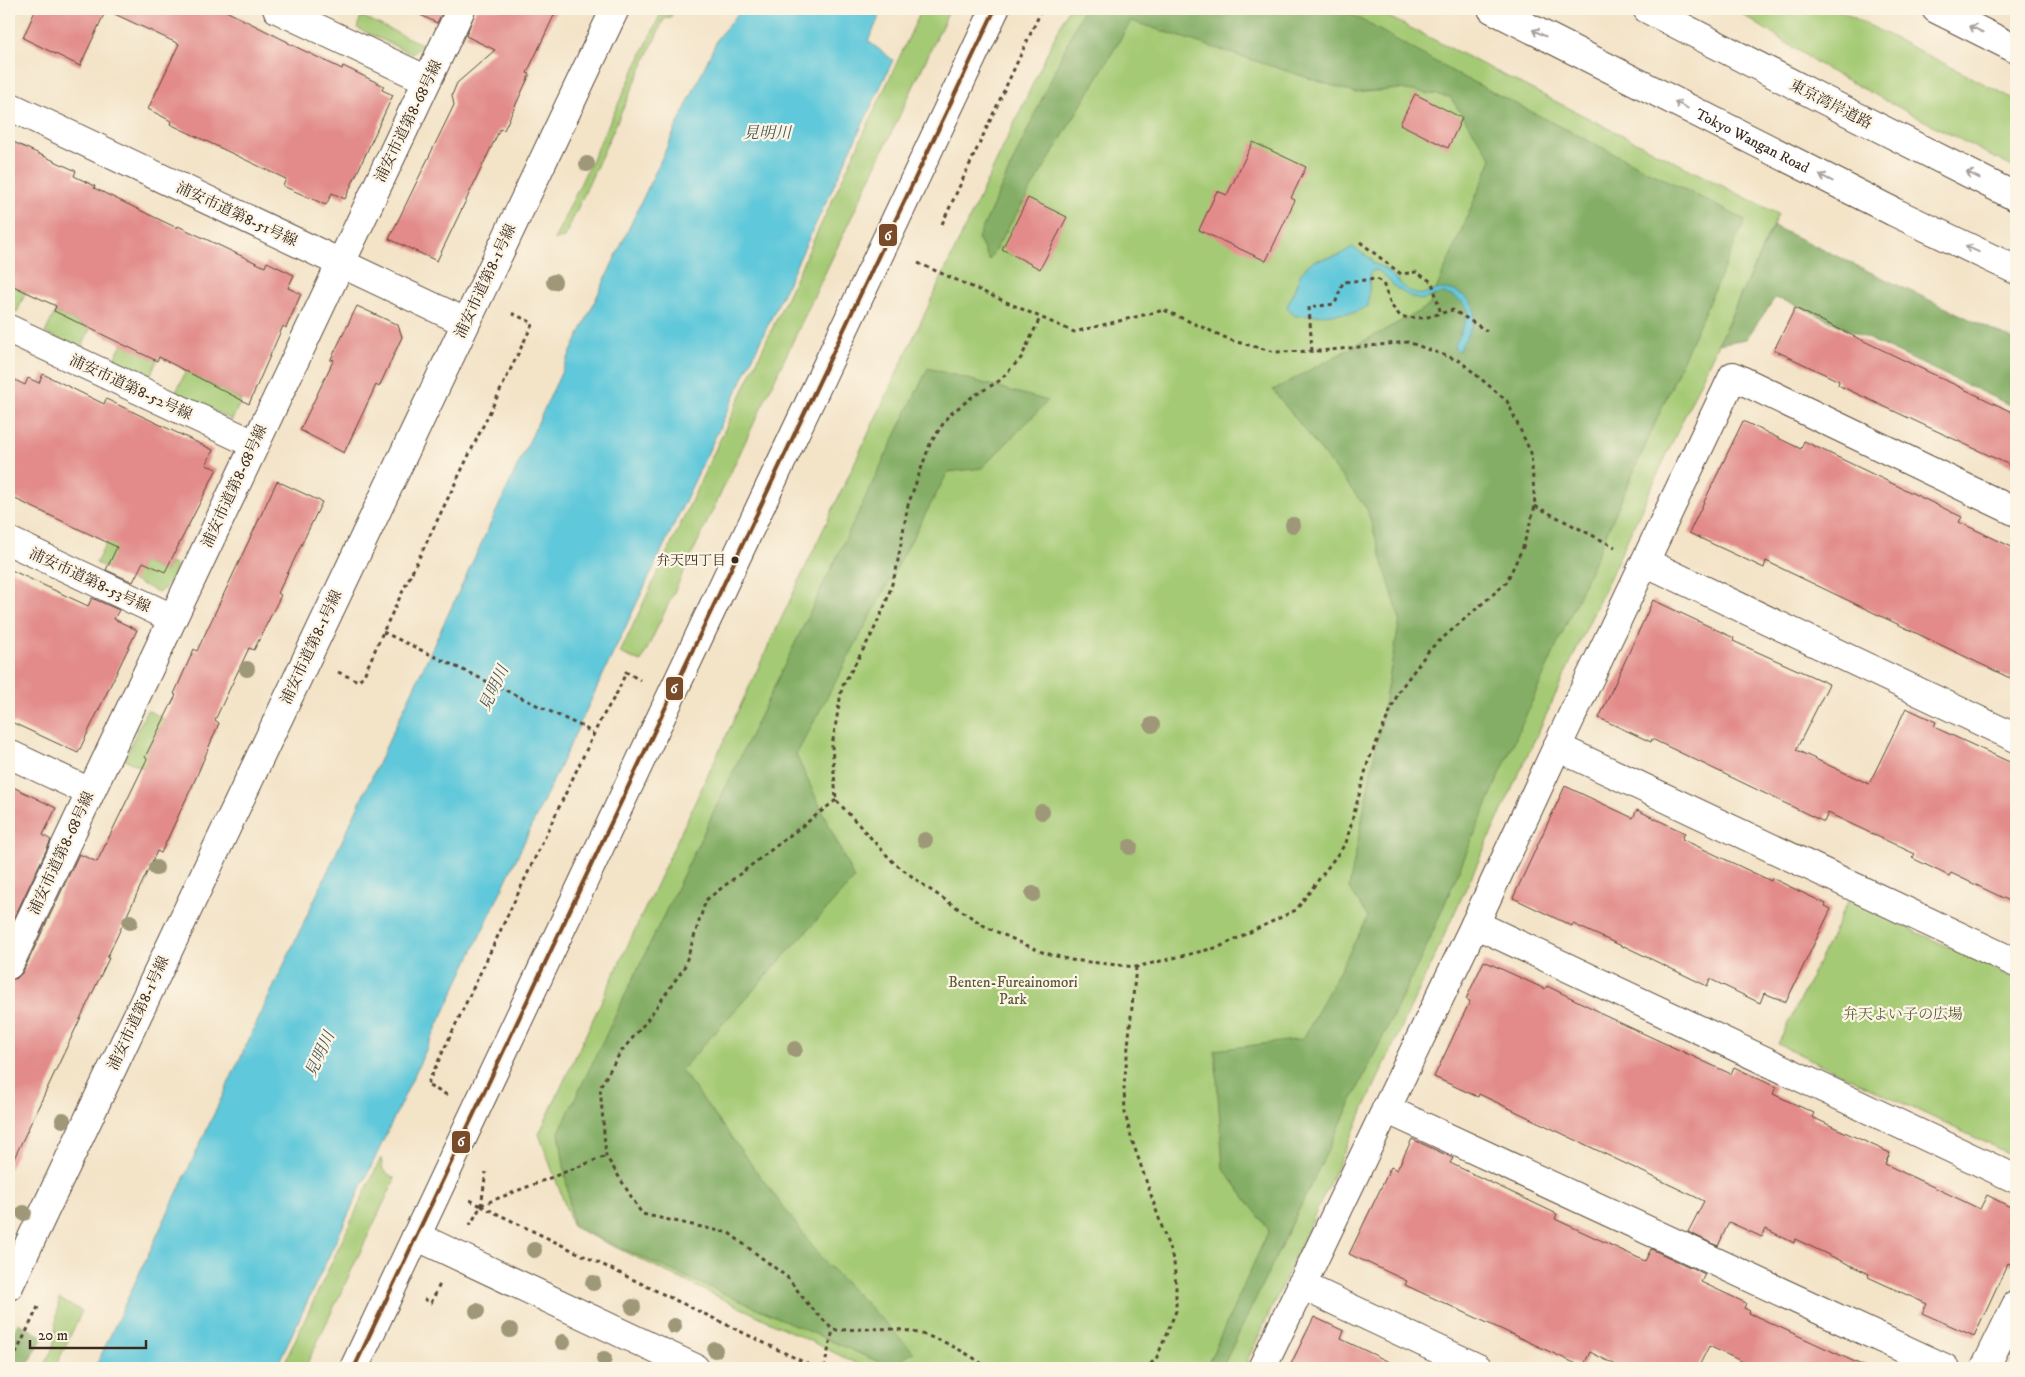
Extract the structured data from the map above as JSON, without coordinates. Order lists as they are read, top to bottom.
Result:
{
  "streets": {
    "main road": [
      "東京湾岸道路",
      "浦安市道第8-68号線",
      "Tokyo Wangan Road",
      "浦安市道第8-51号線",
      "浦安市道第8-1号線",
      "浦安市道第8-52号線",
      "浦安市道第8-53号線"
    ]
  },
  "crossings": [
    ["浦安市道第8-68号線", "浦安市道第8-51号線"],
    ["浦安市道第8-68号線", "浦安市道第8-52号線"],
    ["浦安市道第8-68号線", "浦安市道第8-53号線"],
    ["浦安市道第8-51号線", "浦安市道第8-1号線"]
  ],
  "water": ["見明川"],
  "parks": ["Benten-Fureainomori Park", "弁天よい子の広場"],
  "places": ["弁天四丁目"],
  "lines": ["transit line 6"],
  "scale_bar": "20 m"
}
